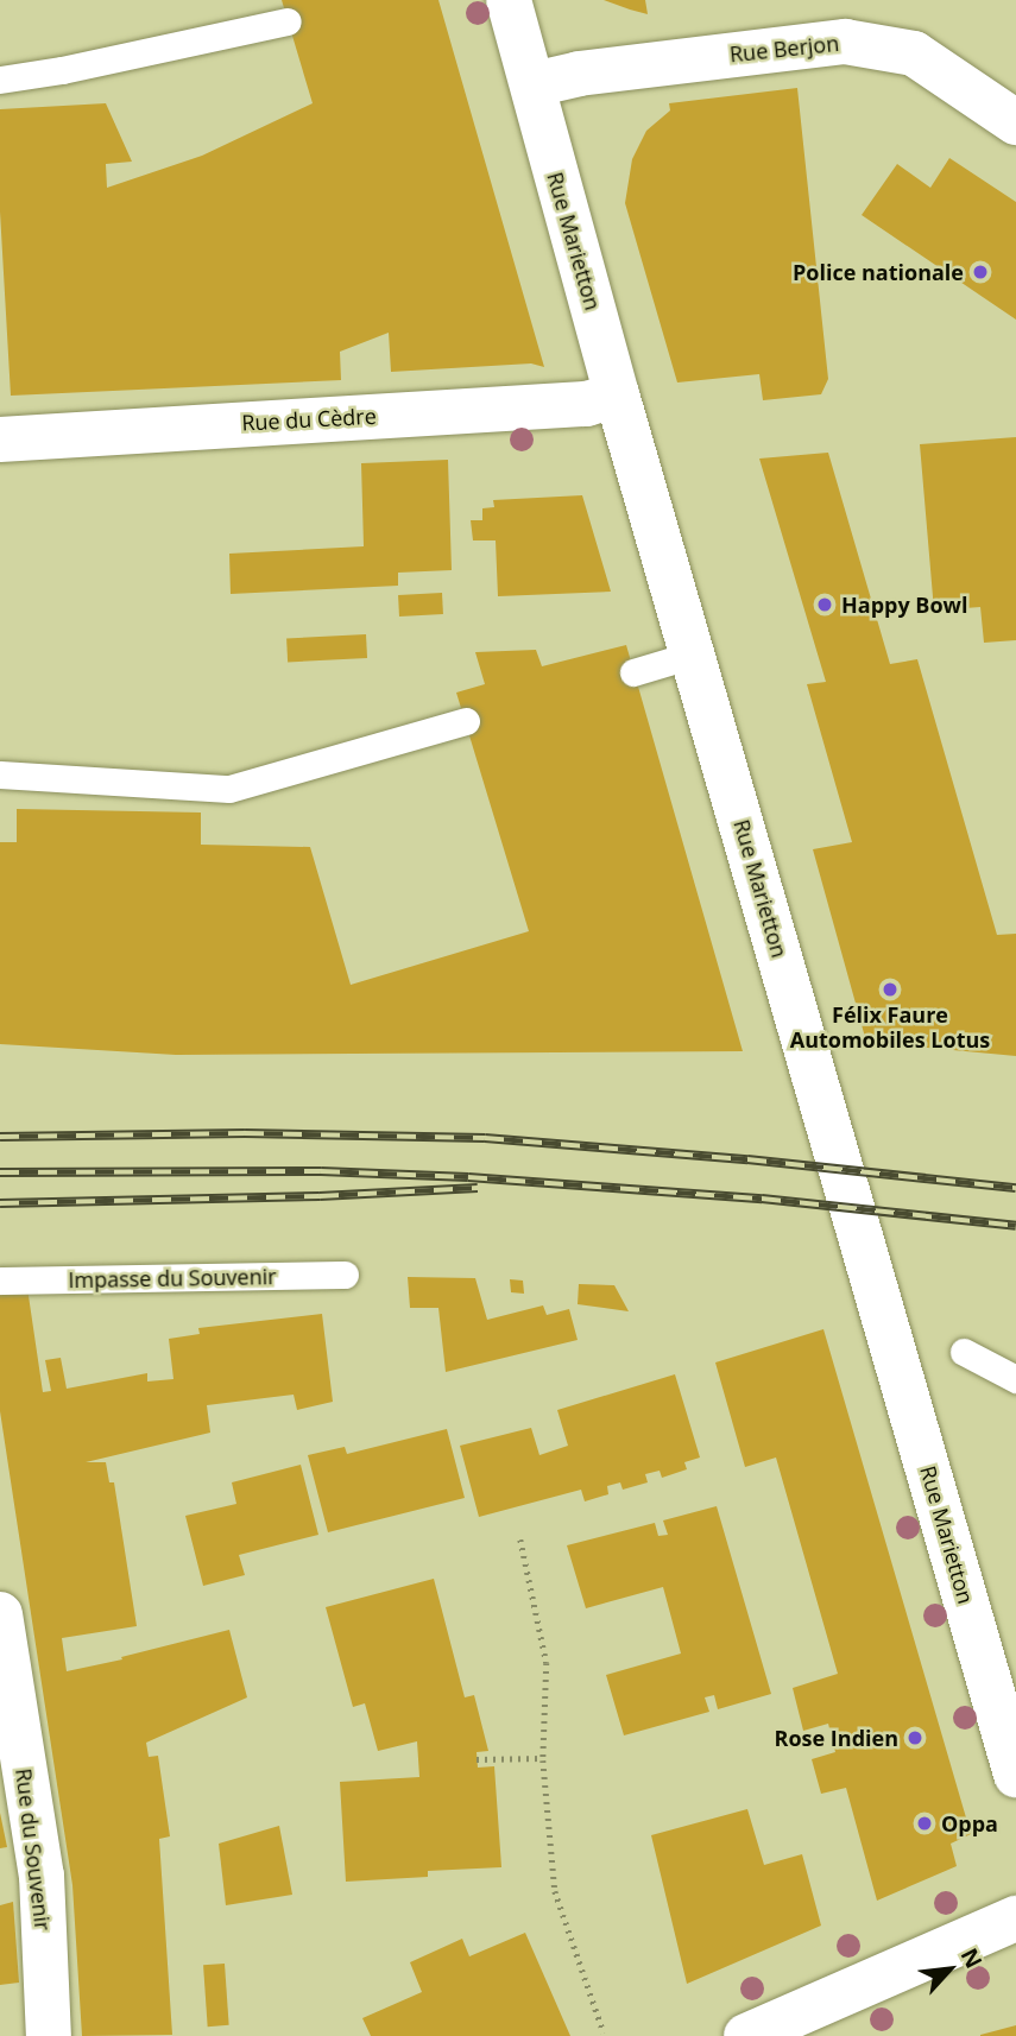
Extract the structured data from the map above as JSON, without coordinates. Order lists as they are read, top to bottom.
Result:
{
  "streets": {
    "main road": [
      "Rue Berjon",
      "Rue Marietton",
      "Rue du Cèdre",
      "Rue du Souvenir"
    ],
    "lane": ["Impasse du Souvenir"]
  },
  "crossings": [
    ["Rue Berjon", "Rue Marietton"],
    ["Rue Marietton", "Rue du Cèdre"]
  ],
  "places": [
    "Police nationale",
    "Happy Bowl",
    "Félix Faure Automobiles Lotus",
    "Rose Indien",
    "Oppa"
  ],
  "north": "top right"
}
